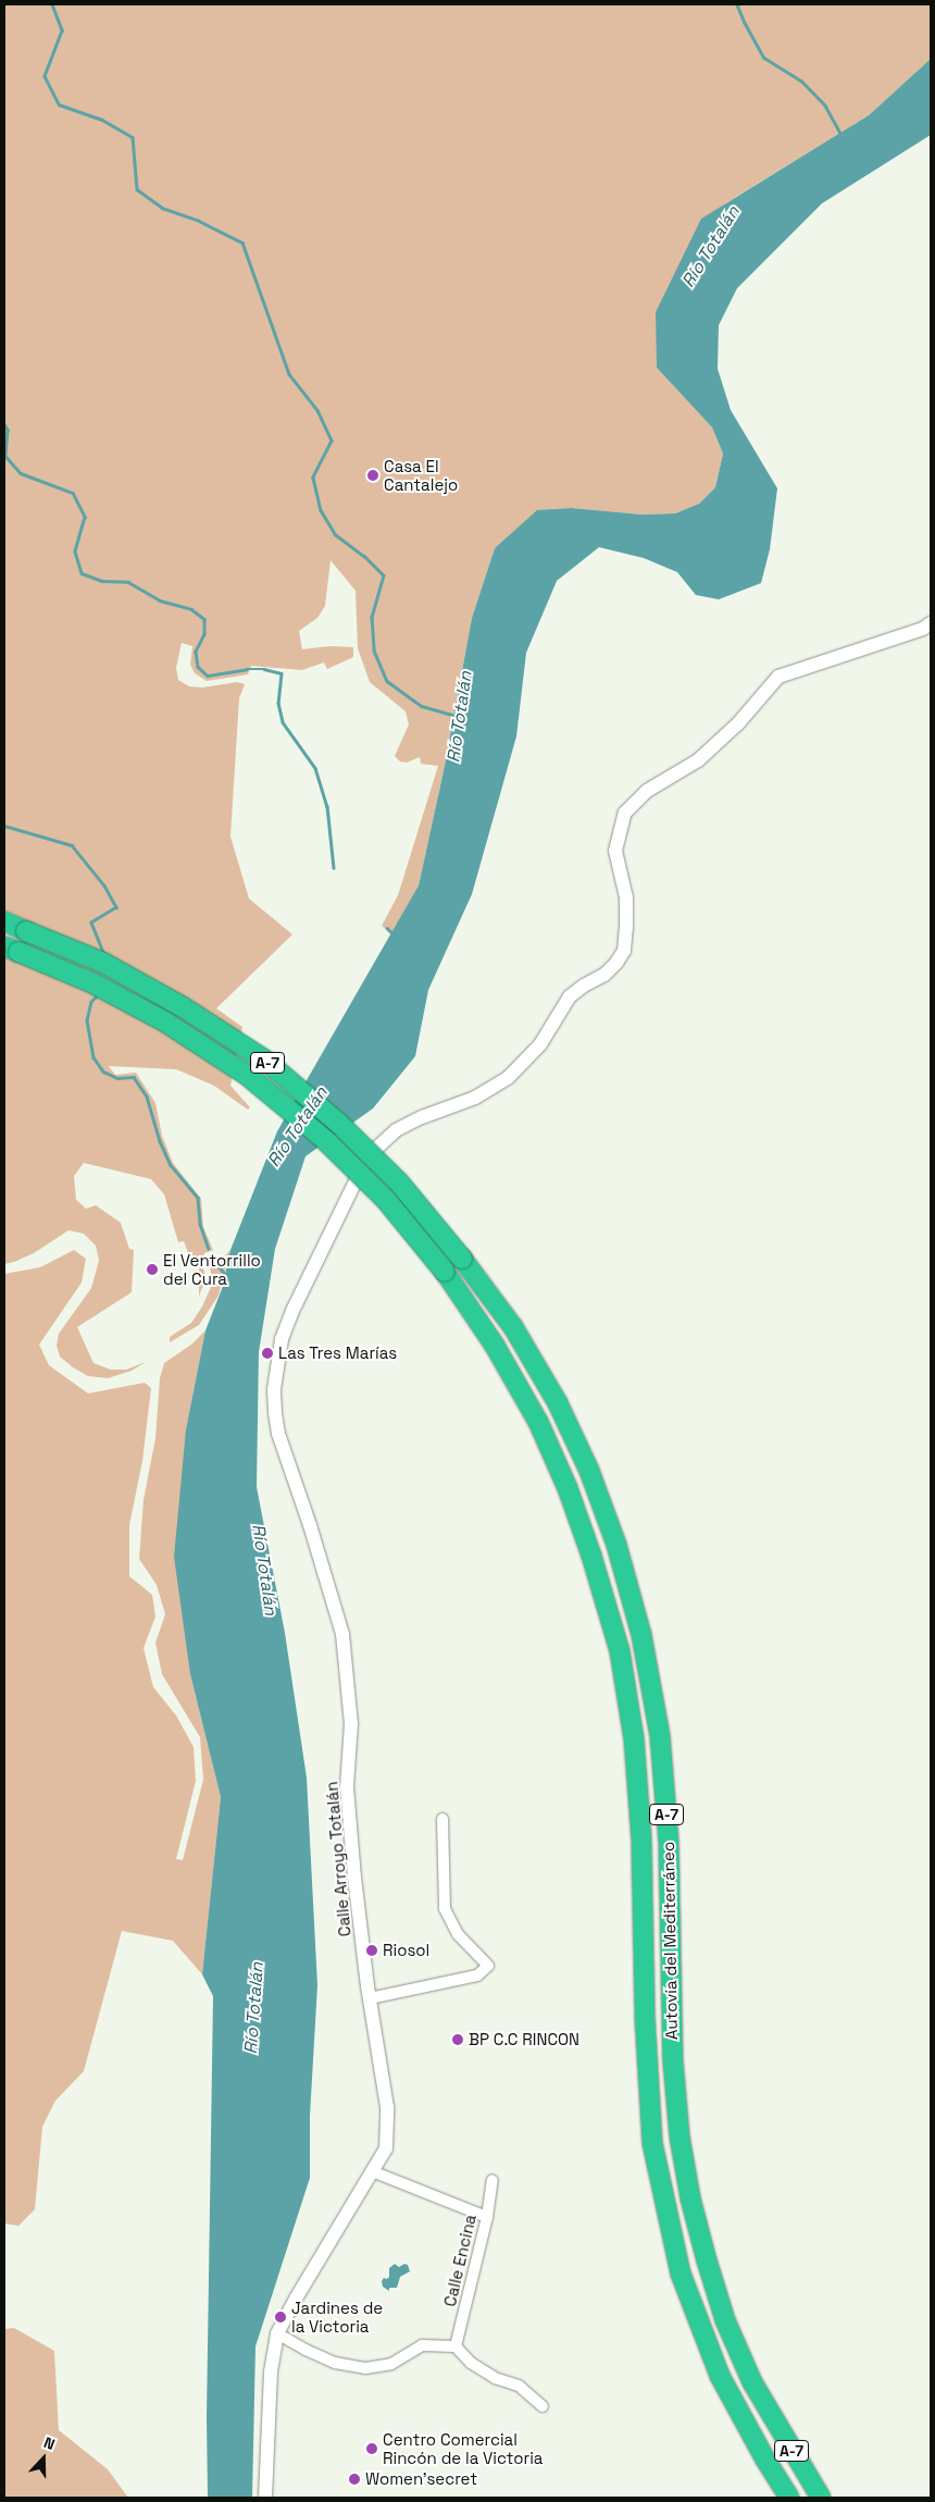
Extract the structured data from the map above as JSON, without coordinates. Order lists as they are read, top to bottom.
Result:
{
  "streets": {
    "highway": ["A-7", "Autovía del Mediterráneo"],
    "street": ["Calle Arroyo Totalán", "Calle Encina"]
  },
  "water": ["Río Totalán"],
  "places": [
    "Casa El Cantalejo",
    "El Ventorrillo del Cura",
    "Las Tres Marías",
    "Riosol",
    "BP C.C RINCON",
    "Jardines de la Victoria",
    "Centro Comercial Rincón de la Victoria",
    "Women'secret"
  ],
  "north": "top"
}
